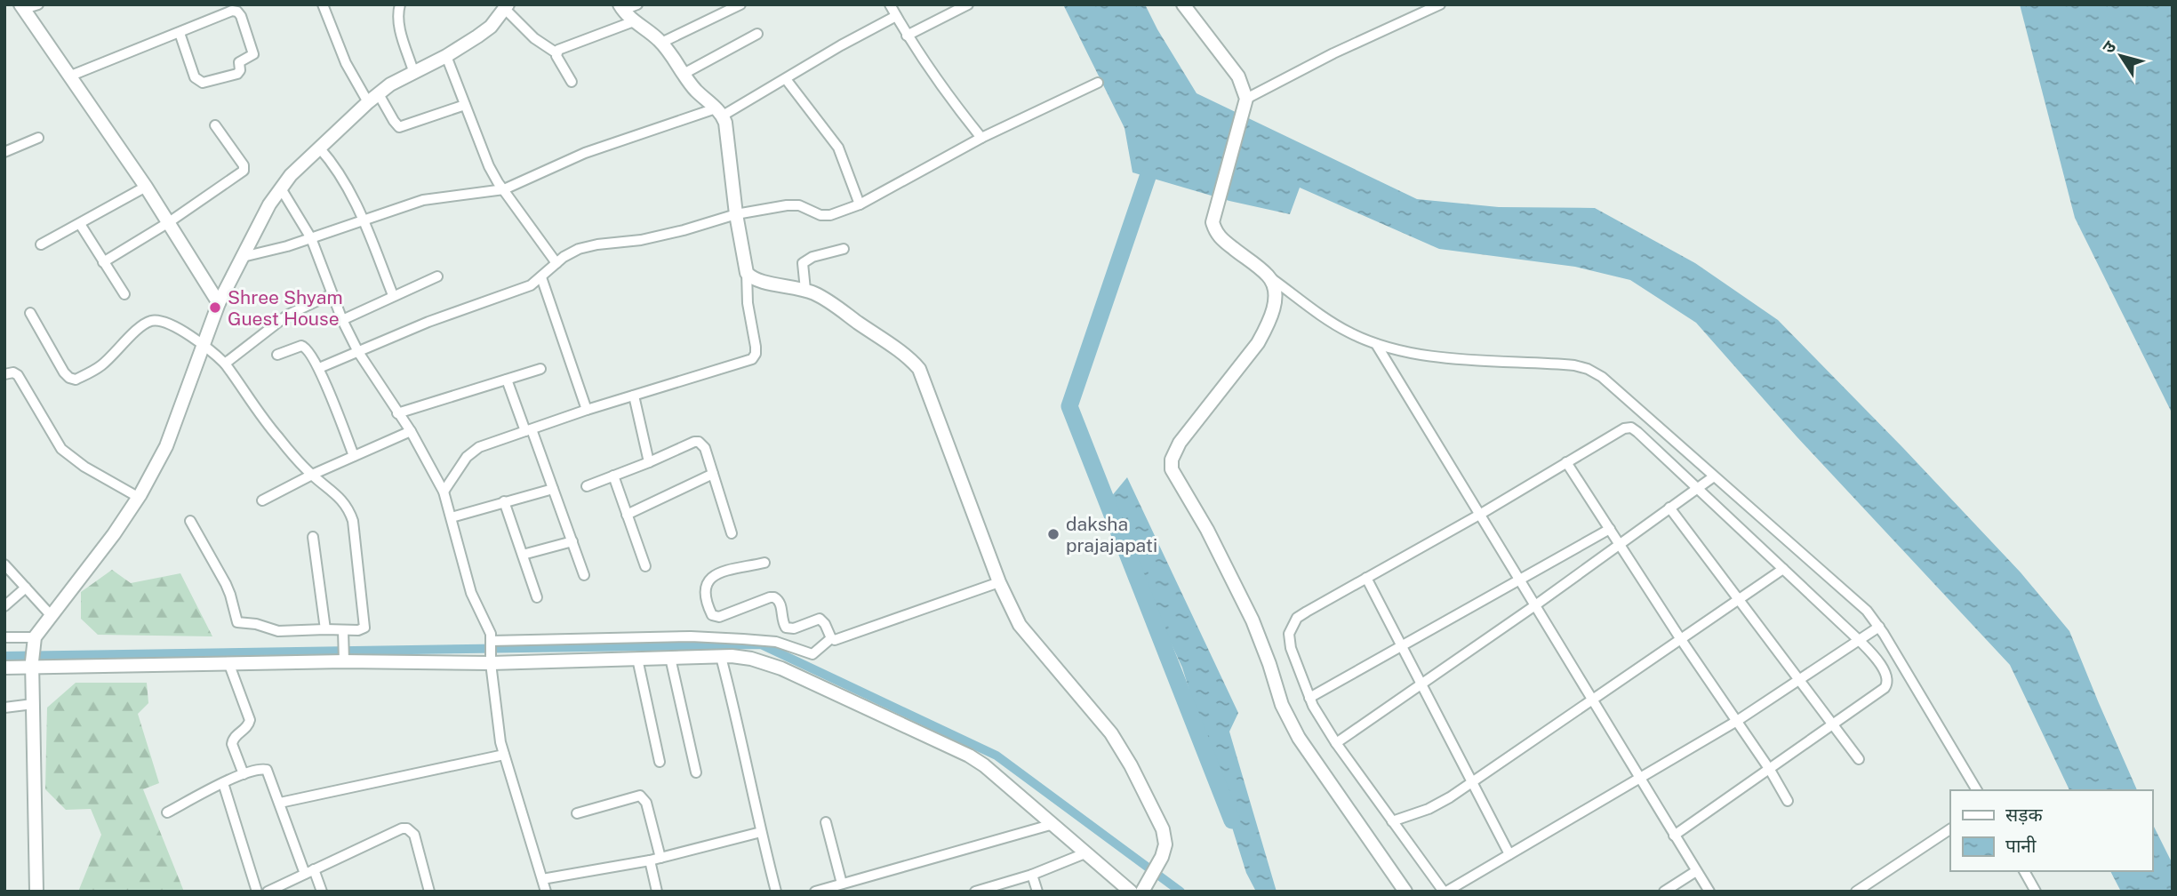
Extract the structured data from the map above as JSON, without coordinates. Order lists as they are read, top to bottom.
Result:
{
  "places": ["Shree Shyam Guest House", "daksha prajajapati"],
  "legend": ["सड़क", "पानी"],
  "north": "top left"
}
